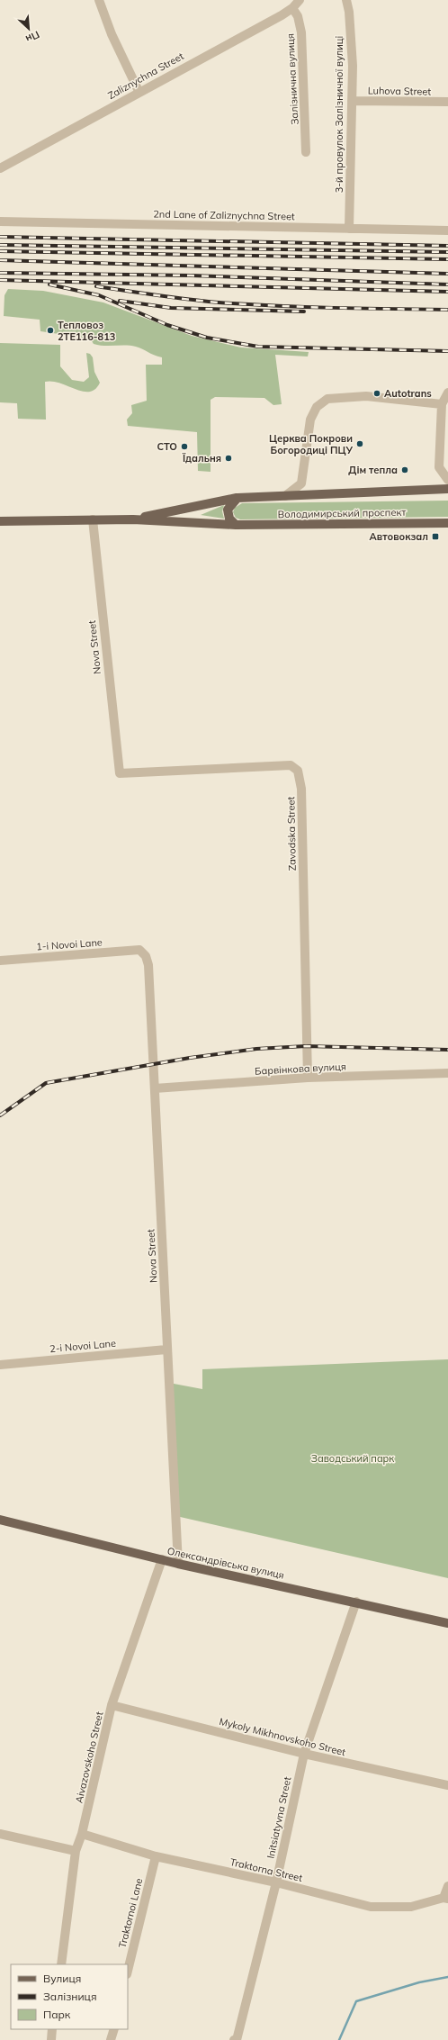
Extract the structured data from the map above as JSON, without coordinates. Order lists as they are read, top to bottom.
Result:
{
  "streets": {
    "main road": ["Володимирський проспект", "Олександрівська вулиця"],
    "street": [
      "Zaliznychna Street",
      "Залізнична вулиця",
      "Luhova Street",
      "3-й провулок Залізничної вулиці",
      "2nd Lane of Zaliznychna Street",
      "Nova Street",
      "Zavodska Street",
      "1-i Novoi Lane",
      "Барвінкова вулиця",
      "2-i Novoi Lane",
      "Mykoly Mikhnovskoho Street",
      "Aivazovskoho Street",
      "Initsiatyvna Street",
      "Traktorna Street",
      "Traktornoi Lane"
    ]
  },
  "crossings": [
    ["Zaliznychna Street", "Залізнична вулиця"],
    ["Luhova Street", "3-й провулок Залізничної вулиці"],
    ["3-й провулок Залізничної вулиці", "2nd Lane of Zaliznychna Street"],
    ["Володимирський проспект", "Nova Street"],
    ["Nova Street", "Zavodska Street"],
    ["Nova Street", "1-i Novoi Lane"],
    ["Nova Street", "Барвінкова вулиця"],
    ["Nova Street", "2-i Novoi Lane"],
    ["Nova Street", "Олександрівська вулиця"],
    ["Zavodska Street", "Барвінкова вулиця"],
    ["Олександрівська вулиця", "Aivazovskoho Street"],
    ["Олександрівська вулиця", "Initsiatyvna Street"],
    ["Mykoly Mikhnovskoho Street", "Aivazovskoho Street"],
    ["Mykoly Mikhnovskoho Street", "Initsiatyvna Street"],
    ["Aivazovskoho Street", "Traktorna Street"],
    ["Initsiatyvna Street", "Traktorna Street"],
    ["Traktorna Street", "Traktornoi Lane"]
  ],
  "parks": ["Заводський парк"],
  "places": {
    "other": [
      "Тепловоз 2ТЕ116-813",
      "Autotrans",
      "Церква Покрови Богородиці ПЦУ",
      "СТО",
      "Їдальня",
      "Дім тепла"
    ],
    "transit": ["Автовокзал"]
  },
  "legend": ["Вулиця", "Залізниця", "Парк"],
  "north": "bottom right"
}
